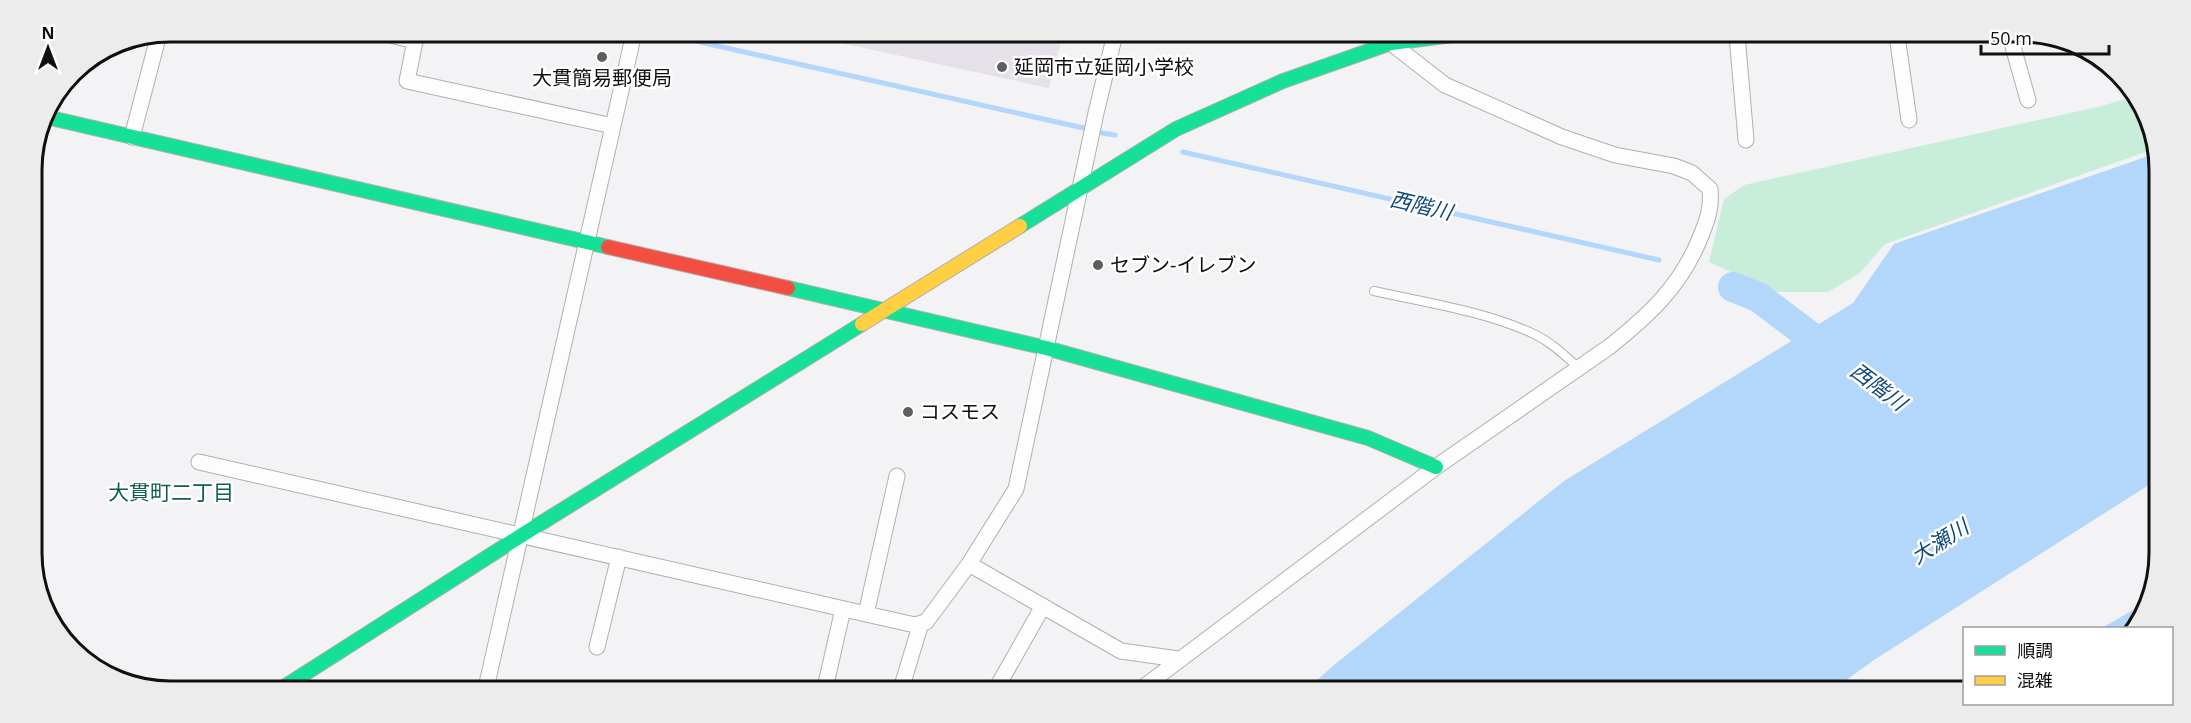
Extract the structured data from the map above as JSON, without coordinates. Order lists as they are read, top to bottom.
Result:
{
  "districts": ["大貫町二丁目"],
  "water": ["西階川", "大瀬川"],
  "places": [
    "大貫簡易郵便局",
    "延岡市立延岡小学校",
    "セブン-イレブン",
    "コスモス"
  ],
  "legend": ["順調", "混雑"],
  "scale_bar": "50 m",
  "north": "top"
}
